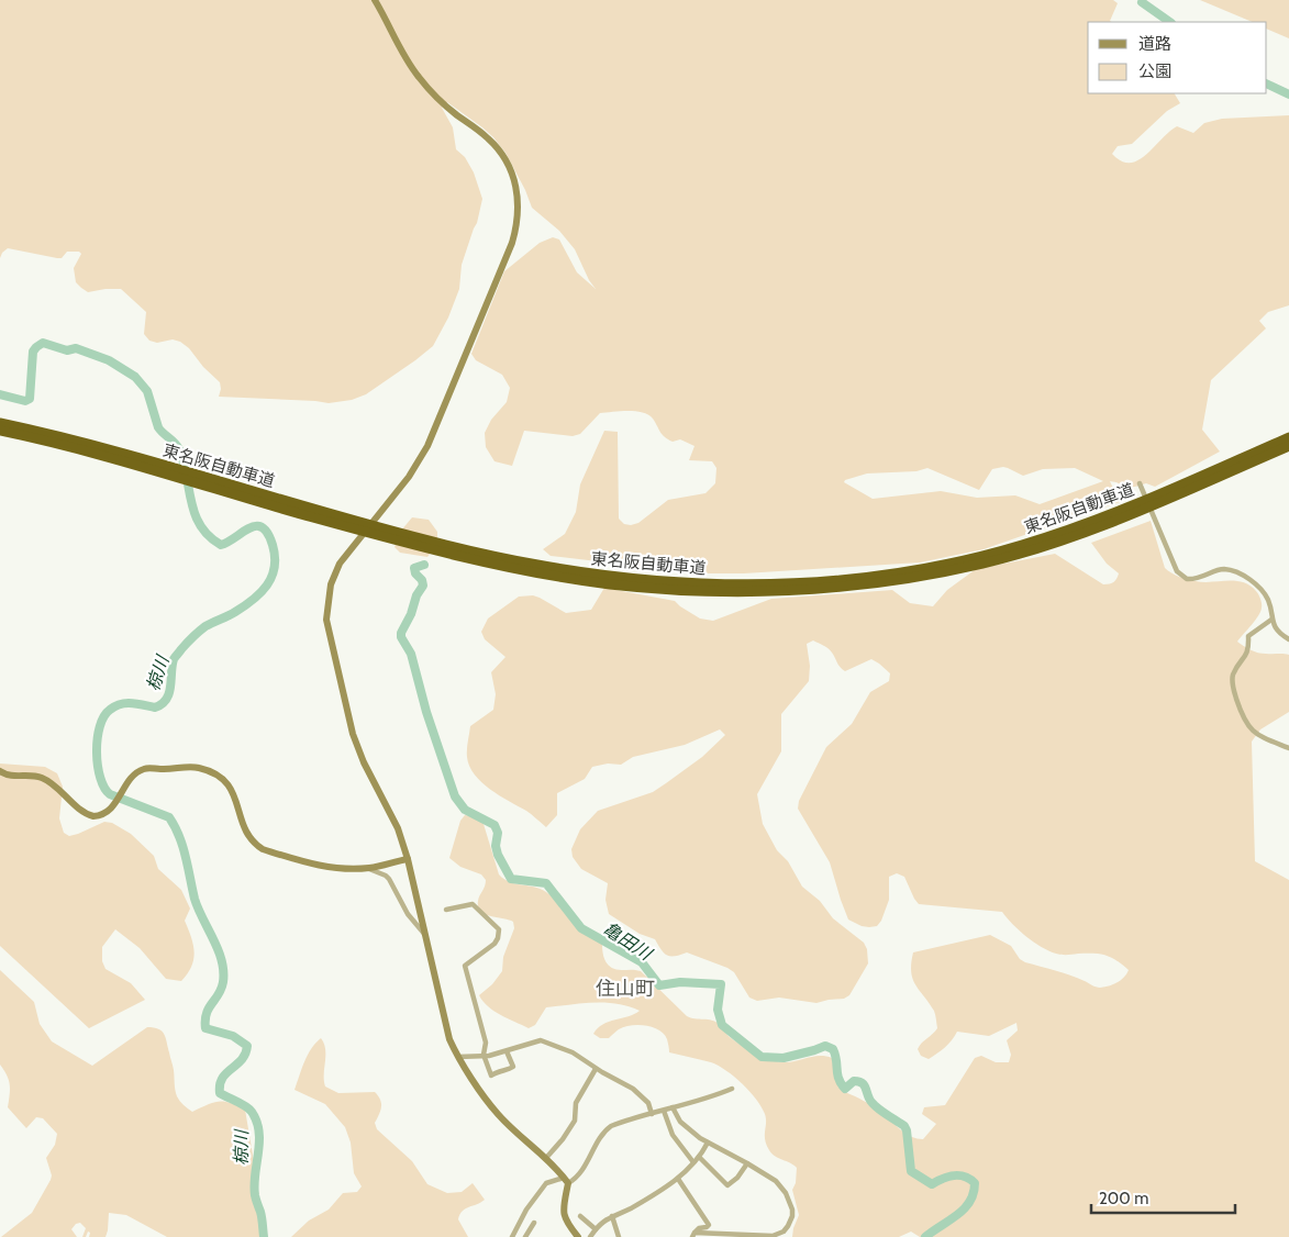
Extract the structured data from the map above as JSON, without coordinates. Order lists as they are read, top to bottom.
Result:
{
  "streets": {
    "highway": ["東名阪自動車道"]
  },
  "districts": ["住山町"],
  "water": ["椋川", "亀田川"],
  "legend": ["道路", "公園"],
  "scale_bar": "200 m"
}
